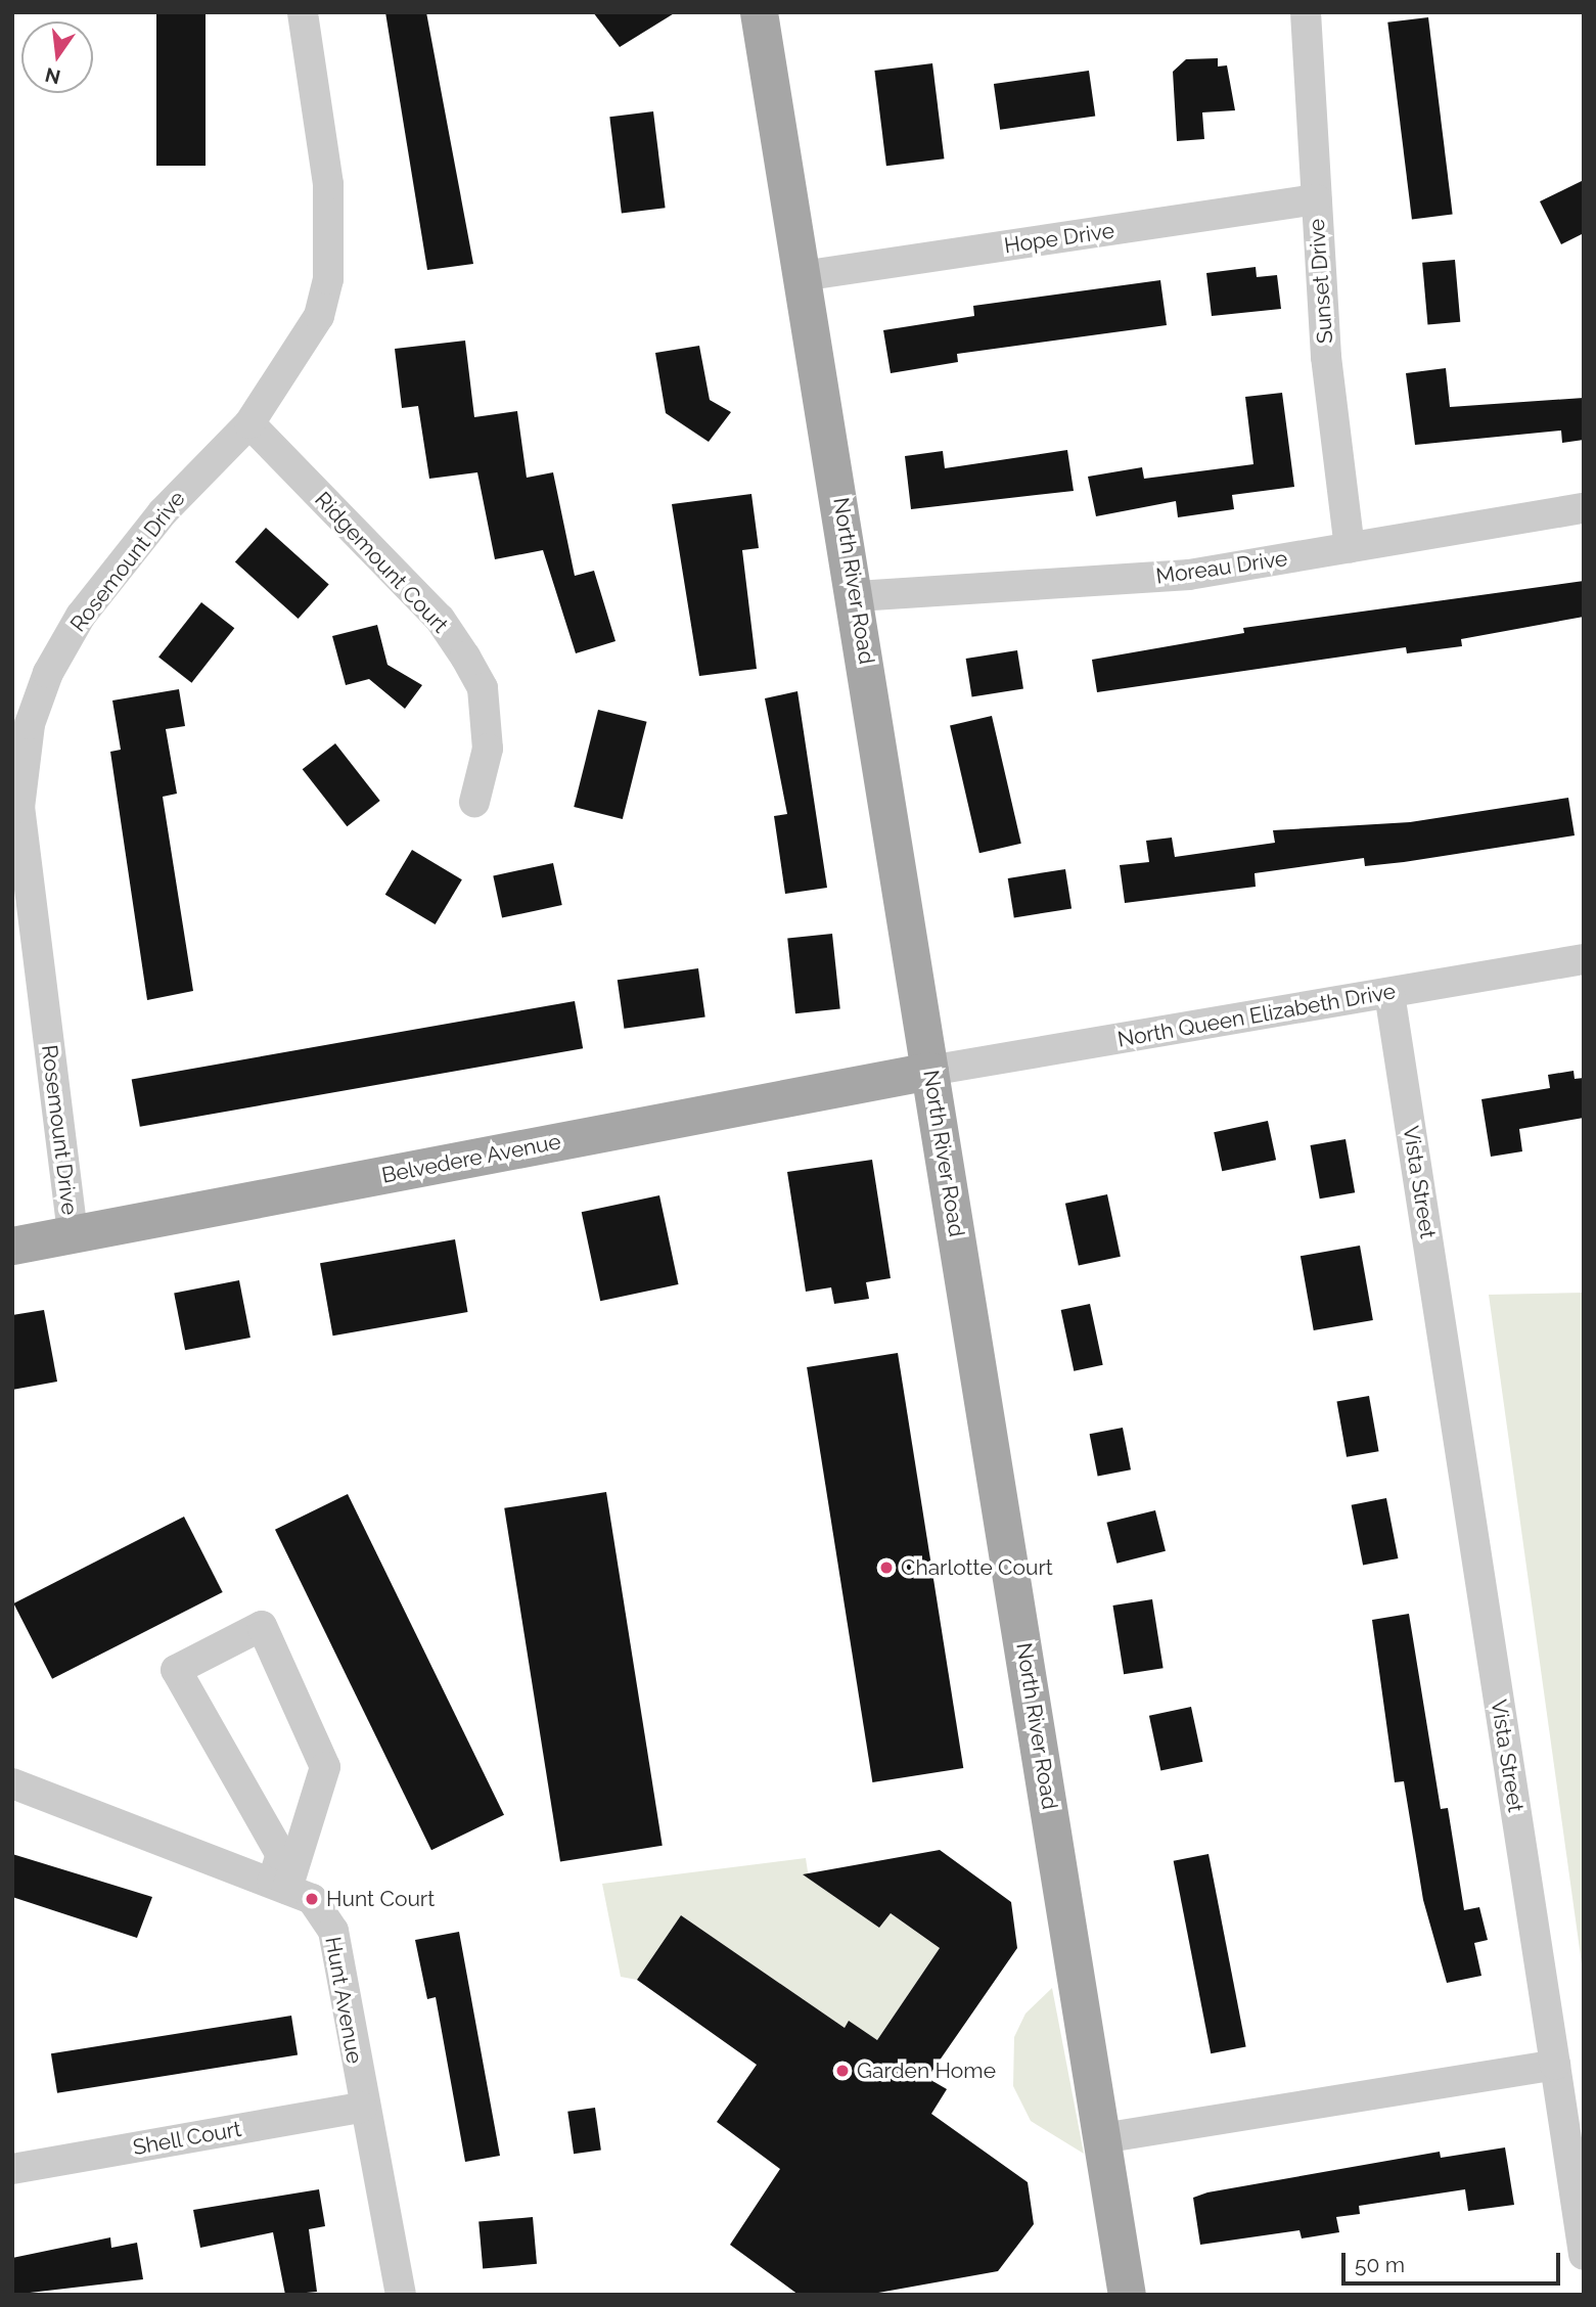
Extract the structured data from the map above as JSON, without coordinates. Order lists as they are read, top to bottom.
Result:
{
  "streets": {
    "main road": ["North River Road", "Belvedere Avenue"],
    "street": [
      "Hope Drive",
      "Sunset Drive",
      "Rosemount Drive",
      "Ridgemount Court",
      "Moreau Drive",
      "North Queen Elizabeth Drive",
      "Vista Street",
      "Hunt Avenue",
      "Shell Court"
    ]
  },
  "crossings": [
    ["Hope Drive", "Sunset Drive"],
    ["Hope Drive", "North River Road"],
    ["Sunset Drive", "Moreau Drive"],
    ["Rosemount Drive", "Ridgemount Court"],
    ["Rosemount Drive", "Belvedere Avenue"],
    ["Moreau Drive", "North River Road"],
    ["North River Road", "North Queen Elizabeth Drive"],
    ["North River Road", "Belvedere Avenue"],
    ["North Queen Elizabeth Drive", "Belvedere Avenue"],
    ["North Queen Elizabeth Drive", "Vista Street"],
    ["Hunt Avenue", "Shell Court"]
  ],
  "places": ["Charlotte Court", "Hunt Court", "Garden Home"],
  "scale_bar": "50 m",
  "north": "bottom"
}
